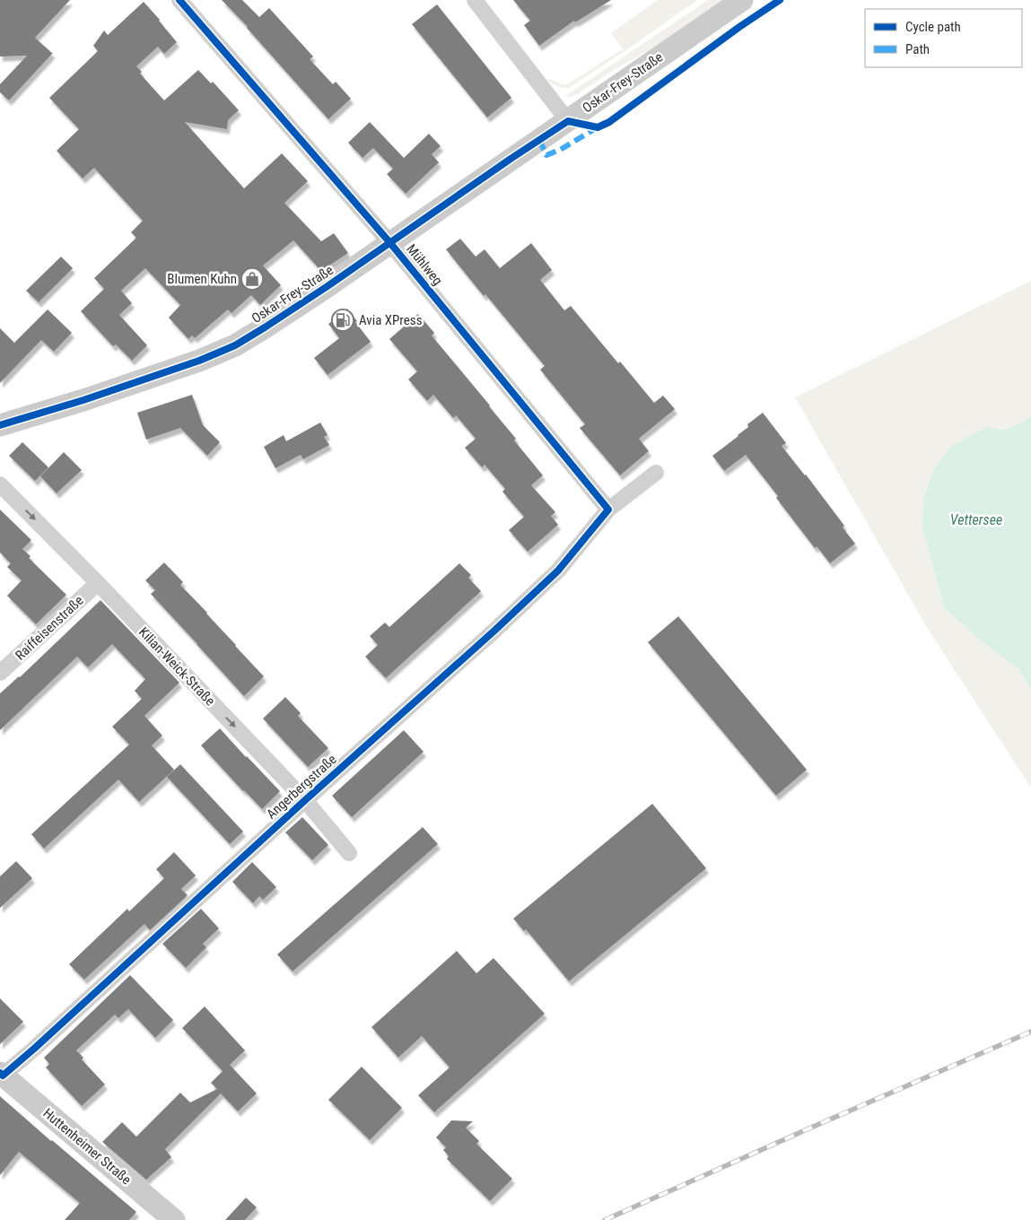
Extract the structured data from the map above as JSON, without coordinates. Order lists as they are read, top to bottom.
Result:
{
  "streets": {
    "street": [
      "Oskar-Frey-Straße",
      "Mühlweg",
      "Raiffeisenstraße",
      "Kilian-Weick-Straße",
      "Angerbergstraße",
      "Huttenheimer Straße"
    ]
  },
  "crossings": [
    ["Oskar-Frey-Straße", "Mühlweg"],
    ["Mühlweg", "Angerbergstraße"],
    ["Raiffeisenstraße", "Kilian-Weick-Straße"],
    ["Kilian-Weick-Straße", "Angerbergstraße"],
    ["Angerbergstraße", "Huttenheimer Straße"]
  ],
  "one_way": ["Kilian-Weick-Straße"],
  "water": ["Vettersee"],
  "places": {
    "shop": ["Blumen Kuhn"],
    "fuel station": ["Avia XPress"]
  },
  "legend": ["Cycle path", "Path"]
}
